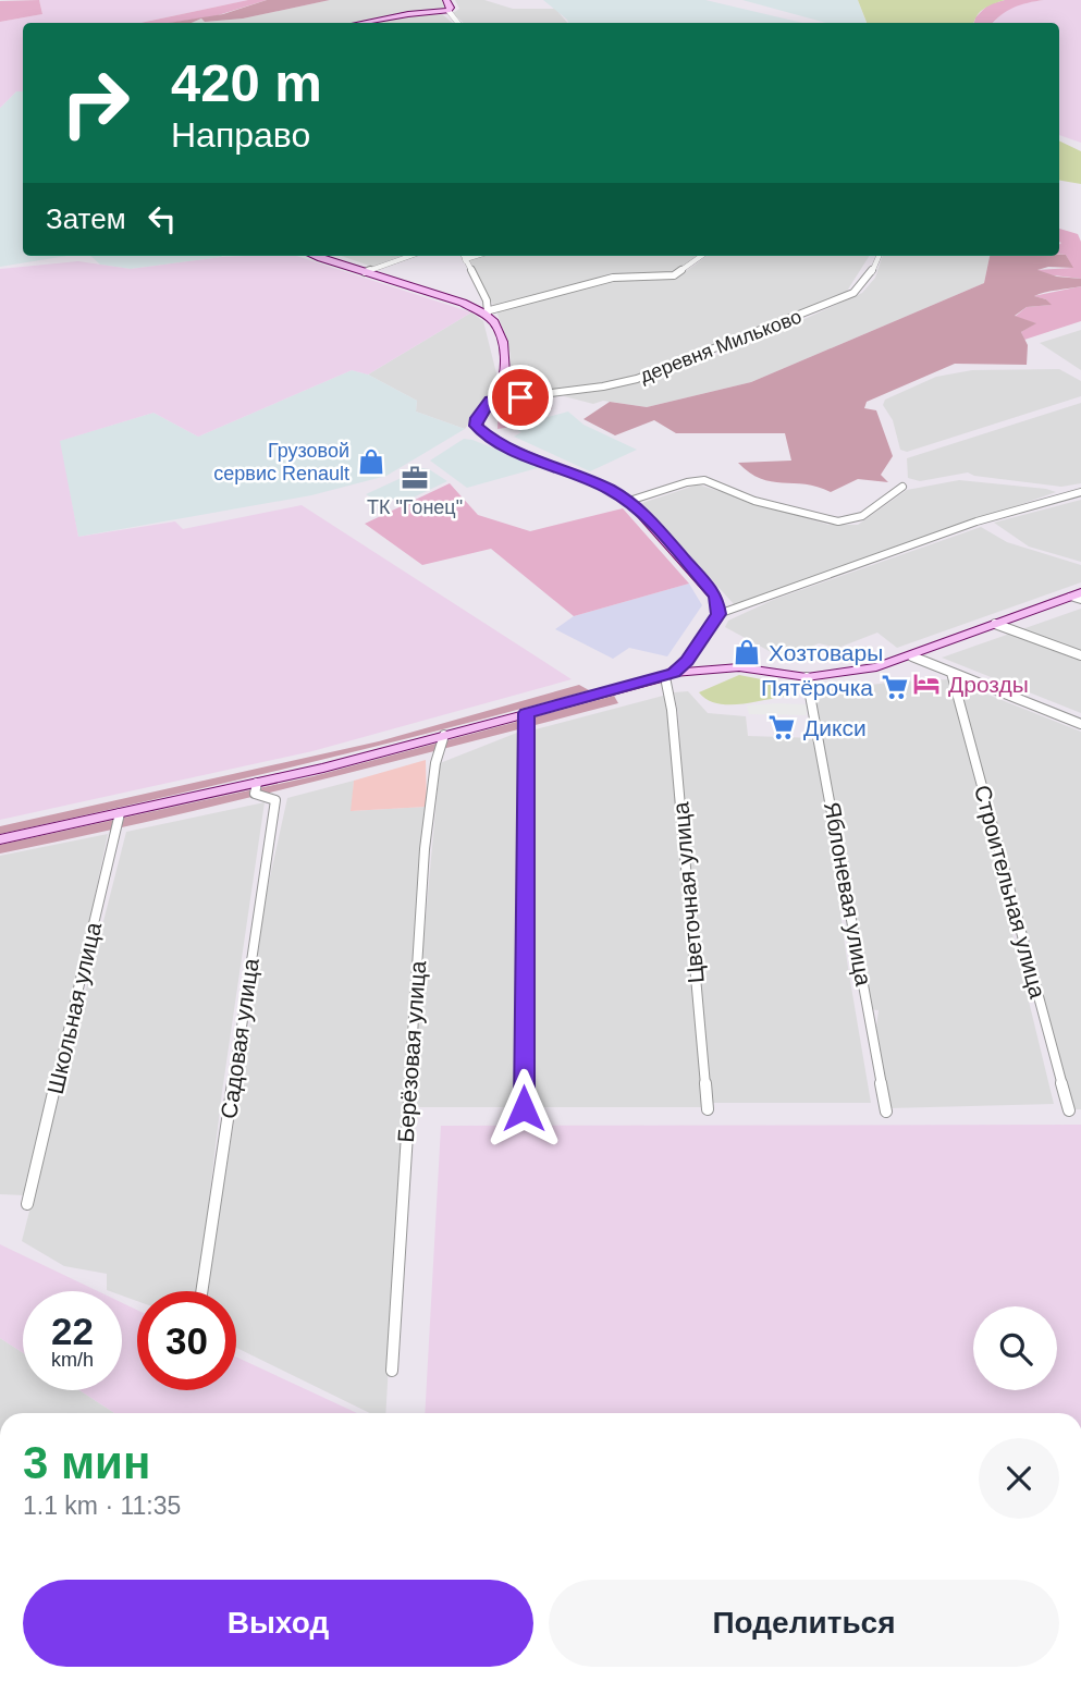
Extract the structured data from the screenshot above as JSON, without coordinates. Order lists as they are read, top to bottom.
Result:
{
  "streets": {
    "street": [
      "деревня Мильково",
      "Строительная улица",
      "Цветочная улица",
      "Яблоневая улица",
      "Школьная улица",
      "Садовая улица",
      "Берёзовая улица"
    ]
  },
  "places": {
    "shop": ["Грузовой сервис Renault", "Хозтовары"],
    "office": ["ТК \"Гонец\""],
    "hotel": ["Дрозды"],
    "supermarket": ["Пятёрочка", "Дикси"]
  },
  "page": {
    "turn": ["420 m", "Направо"],
    "then": "Затем",
    "speed": "22 km/h",
    "limit": "30",
    "heading": ["3 мин", "1.1 km · 11:35"],
    "buttons": ["Выход", "Поделиться"]
  }
}
